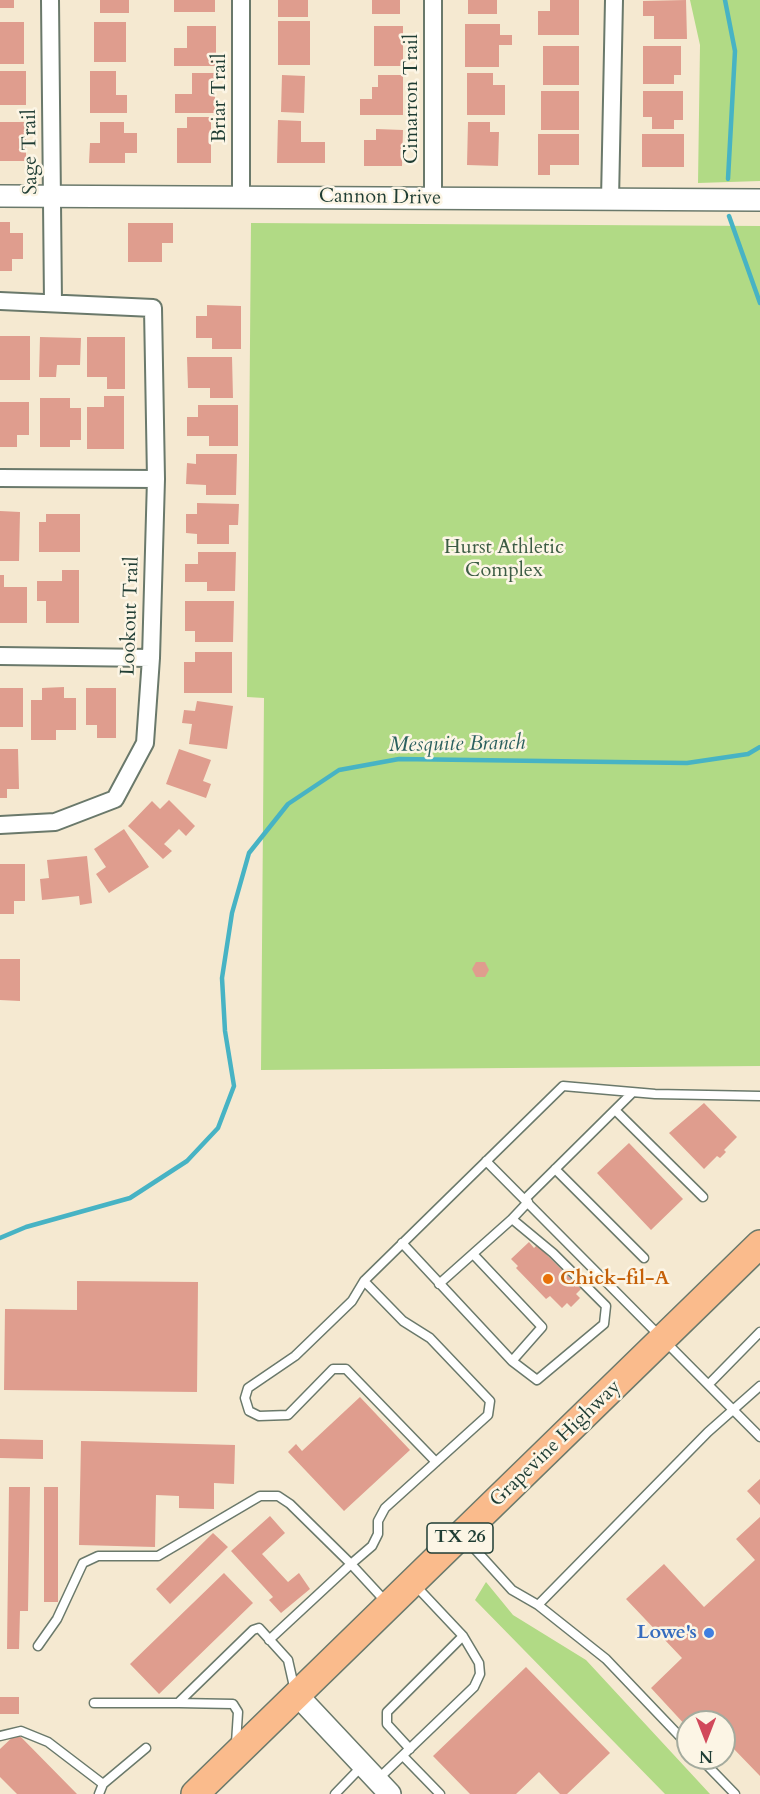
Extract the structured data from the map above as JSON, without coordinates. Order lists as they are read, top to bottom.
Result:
{
  "streets": {
    "main road": ["Grapevine Highway", "TX 26"],
    "street": [
      "Briar Trail",
      "Cimarron Trail",
      "Sage Trail",
      "Cannon Drive",
      "Lookout Trail"
    ]
  },
  "crossings": [
    ["Briar Trail", "Cannon Drive"],
    ["Cimarron Trail", "Cannon Drive"],
    ["Sage Trail", "Cannon Drive"],
    ["Sage Trail", "Lookout Trail"]
  ],
  "water": ["Mesquite Branch"],
  "parks": ["Hurst Athletic Complex"],
  "places": ["Chick-fil-A", "Lowe's"],
  "north": "bottom"
}
